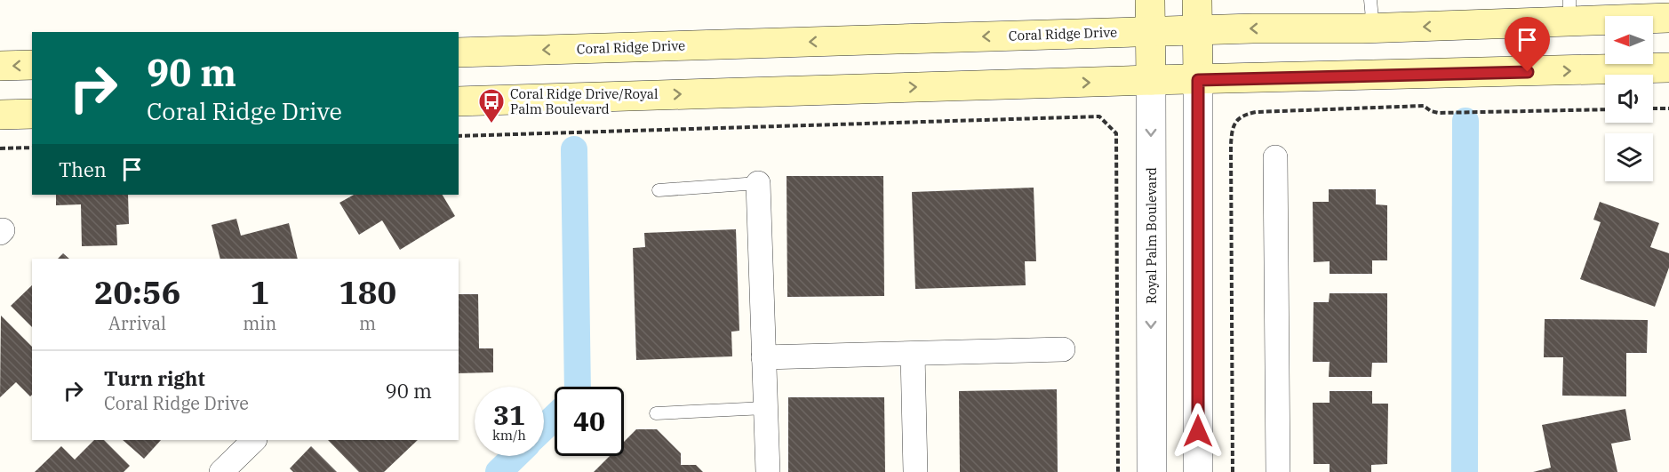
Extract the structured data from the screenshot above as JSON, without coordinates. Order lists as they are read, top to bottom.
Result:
{
  "streets": {
    "main road": ["Coral Ridge Drive", "Royal Palm Boulevard"]
  },
  "crossings": [
    ["Coral Ridge Drive", "Royal Palm Boulevard"]
  ],
  "one_way": ["Royal Palm Boulevard"],
  "places": {
    "bus stop": ["Coral Ridge Drive/Royal Palm Boulevard"]
  },
  "north": "left",
  "page": {
    "turn": ["90 m", "Coral Ridge Drive"],
    "then": "Then",
    "eta": [
      "20:56",
      "Arrival",
      "1",
      "min",
      "180",
      "m"
    ],
    "list": [
      {
        "name": "Turn right",
        "note": "Coral Ridge Drive",
        "value": "90 m"
      }
    ],
    "speed": "31 km/h",
    "limit": "40"
  }
}
